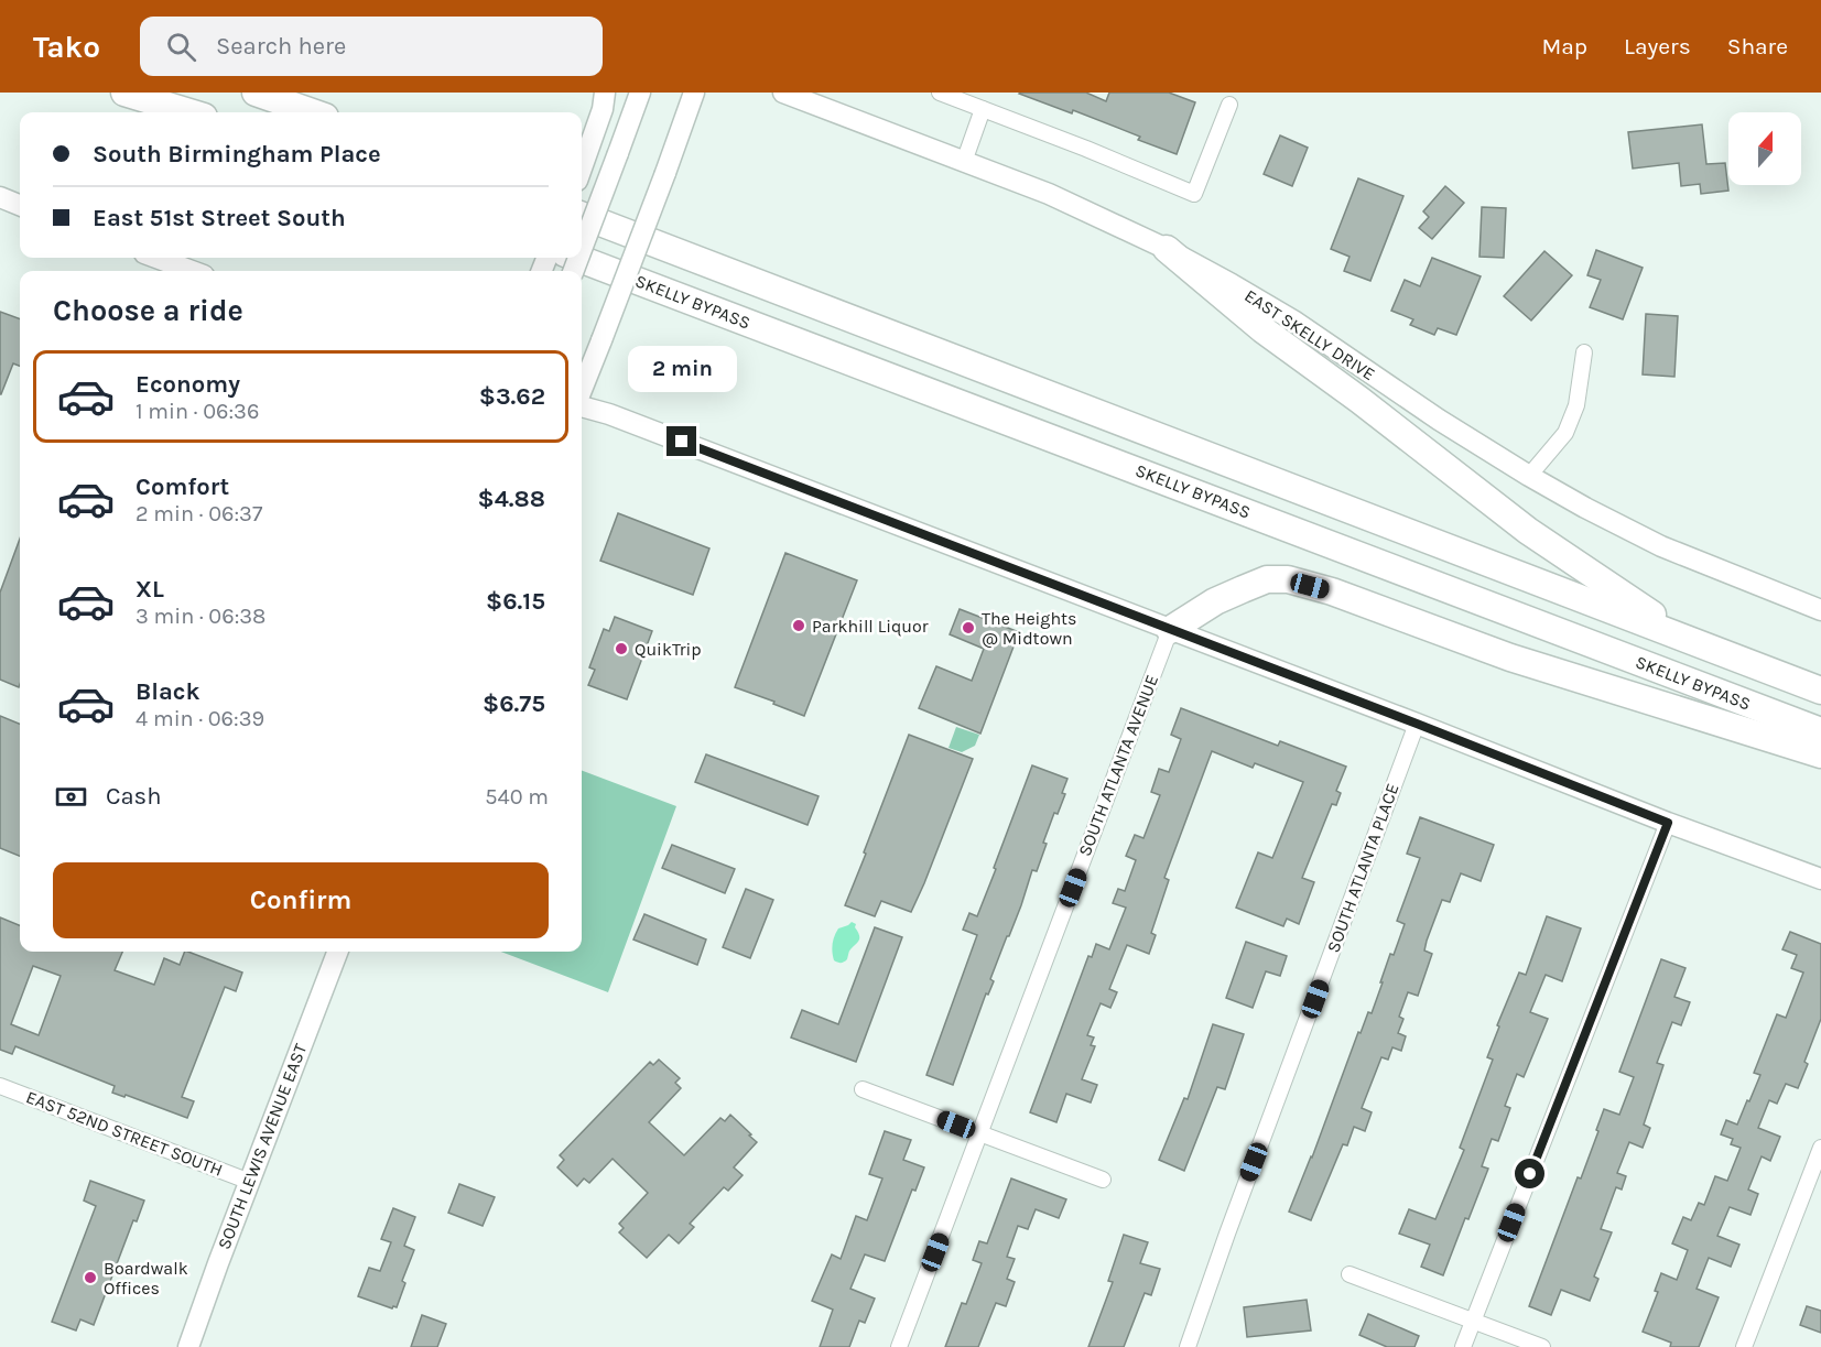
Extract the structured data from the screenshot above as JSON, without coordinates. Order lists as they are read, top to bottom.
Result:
{
  "streets": {
    "highway": ["SKELLY BYPASS"],
    "main road": ["EAST SKELLY DRIVE", "SOUTH LEWIS AVENUE EAST"],
    "street": ["SOUTH ATLANTA AVENUE", "SOUTH ATLANTA PLACE", "EAST 52ND STREET SOUTH"]
  },
  "crossings": [
    ["EAST 52ND STREET SOUTH", "SOUTH LEWIS AVENUE EAST"]
  ],
  "places": [
    "Parkhill Liquor",
    "The Heights @ Midtown",
    "QuikTrip",
    "Boardwalk Offices"
  ],
  "north": "top",
  "page": {
    "header": "Tako",
    "search": "Search here",
    "nav": ["Map", "Layers", "Share"],
    "banner": ["South Birmingham Place", "East 51st Street South"],
    "heading": "Choose a ride",
    "bubble": "2 min",
    "list": [
      {
        "name": "Economy",
        "note": "1 min · 06:36",
        "value": "$3.62"
      },
      {
        "name": "Comfort",
        "note": "2 min · 06:37",
        "value": "$4.88"
      },
      {
        "name": "XL",
        "note": "3 min · 06:38",
        "value": "$6.15"
      },
      {
        "name": "Black",
        "note": "4 min · 06:39",
        "value": "$6.75"
      }
    ],
    "pay": ["Cash", "540 m"],
    "buttons": "Confirm"
  }
}
